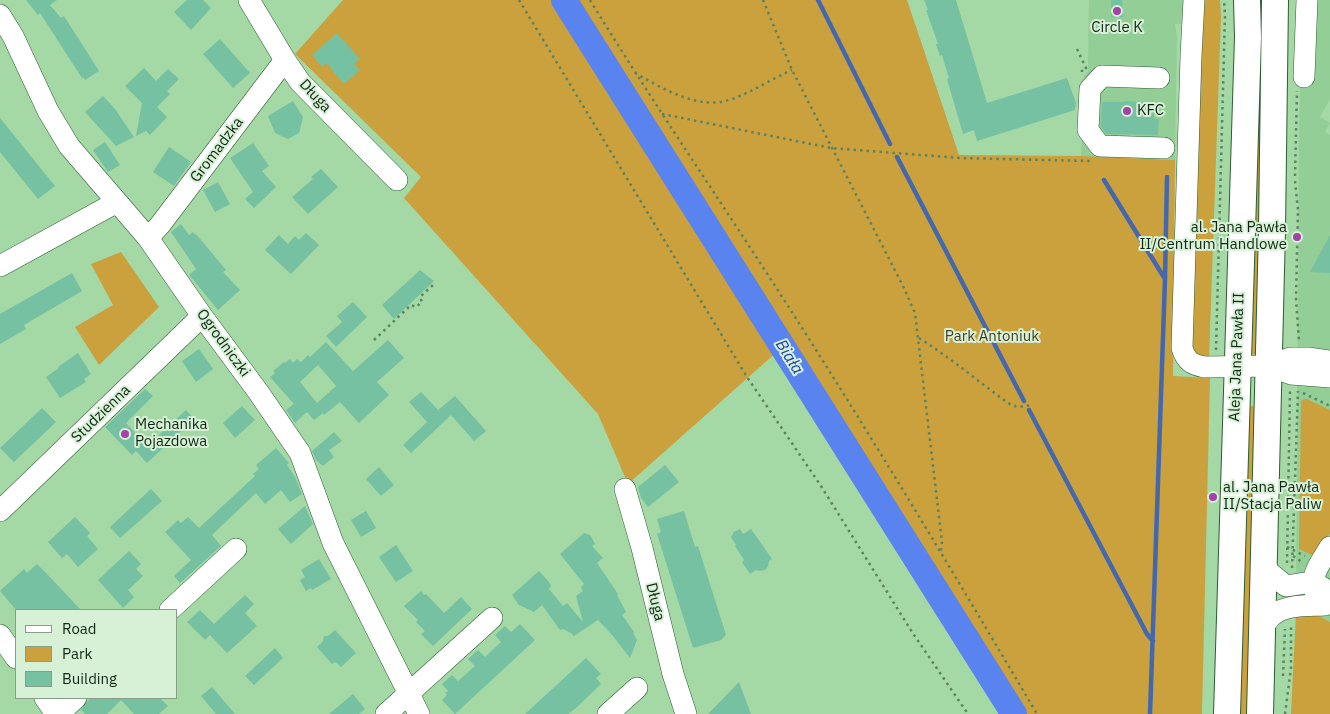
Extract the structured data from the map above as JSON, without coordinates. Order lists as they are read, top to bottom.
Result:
{
  "streets": {
    "main road": ["Aleja Jana Pawła II"],
    "street": [
      "Długa",
      "Gromadzka",
      "Ogrodniczki",
      "Studzienna"
    ]
  },
  "crossings": [
    ["Długa", "Gromadzka"],
    ["Gromadzka", "Ogrodniczki"],
    ["Ogrodniczki", "Studzienna"]
  ],
  "water": ["Biała"],
  "parks": ["Park Antoniuk"],
  "places": [
    "Circle K",
    "KFC",
    "al. Jana Pawła II/Centrum Handlowe",
    "Mechanika Pojazdowa",
    "al. Jana Pawła II/Stacja Paliw"
  ],
  "legend": ["Road", "Park", "Building"]
}
